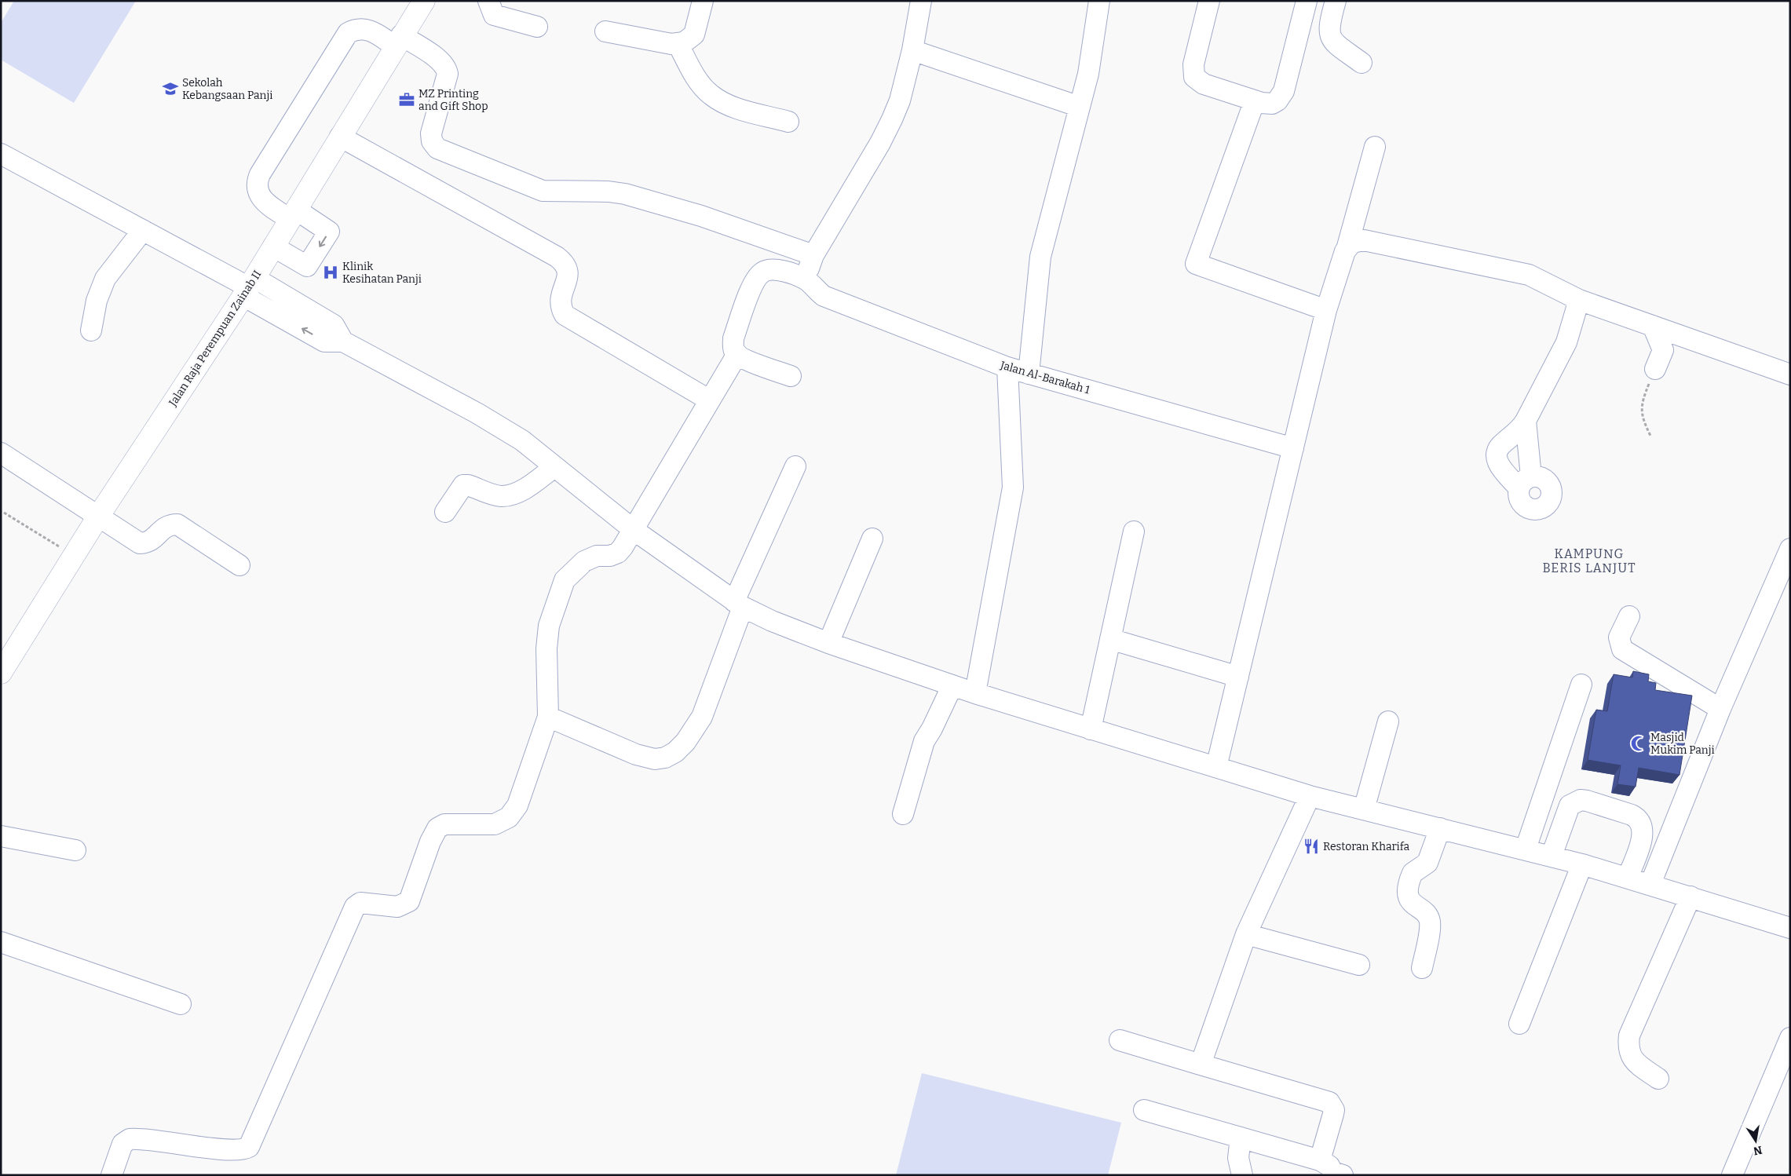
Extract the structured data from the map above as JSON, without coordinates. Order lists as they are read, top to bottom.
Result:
{
  "streets": {
    "main road": ["Jalan Raja Perempuan Zainab II"],
    "street": ["Jalan Al-Barakah 1"]
  },
  "districts": ["KAMPUNG BERIS LANJUT"],
  "places": {
    "school or university": ["Sekolah Kebangsaan Panji"],
    "office": ["MZ Printing and Gift Shop"],
    "hospital": ["Klinik Kesihatan Panji"],
    "mosque": ["Masjid Mukim Panji"],
    "restaurant": ["Restoran Kharifa"]
  },
  "north": "bottom"
}
